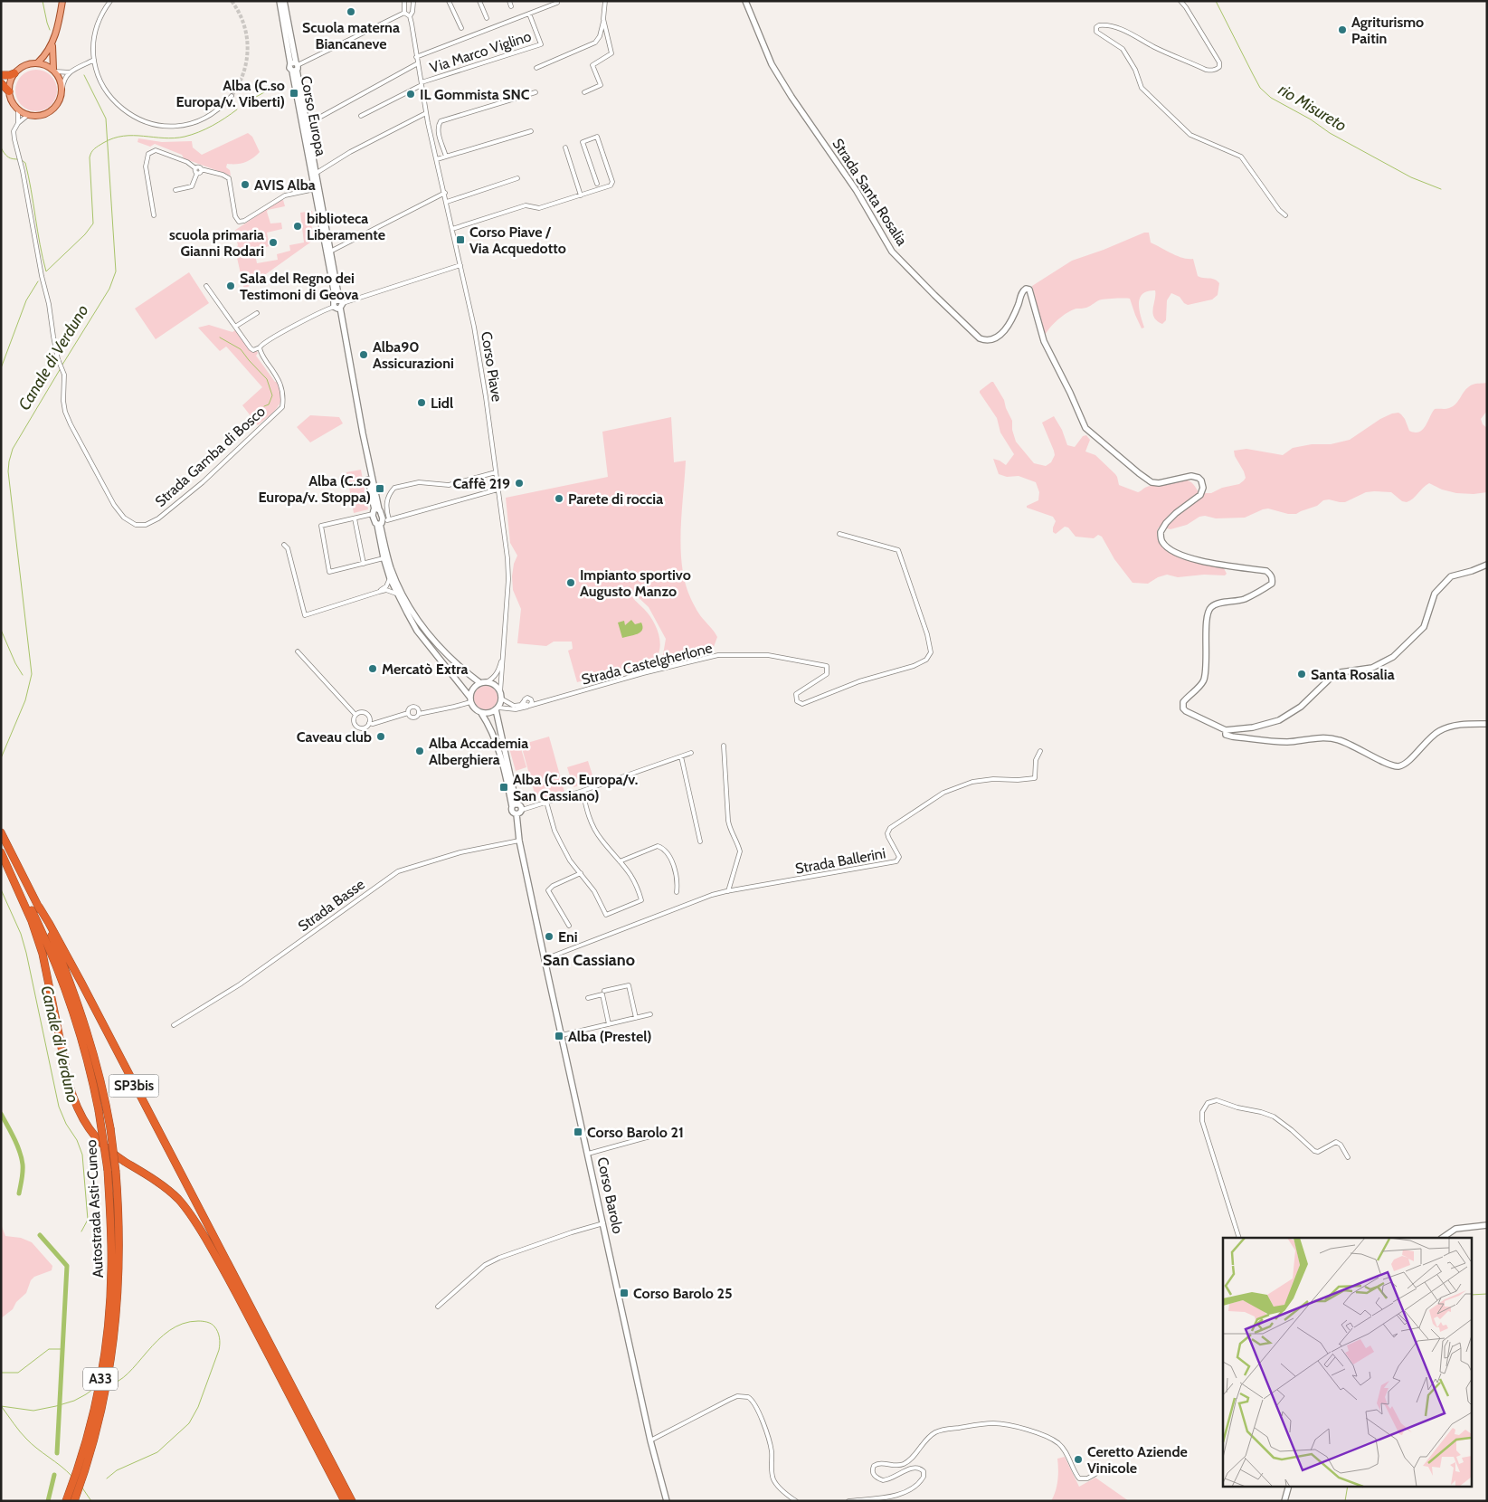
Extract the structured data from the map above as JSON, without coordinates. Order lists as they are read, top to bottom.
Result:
{
  "streets": {
    "highway": ["SP3bis", "Autostrada Asti-Cuneo", "A33"],
    "main road": ["Corso Europa", "Strada Santa Rosalia", "Corso Barolo"],
    "street": [
      "Via Marco Viglino",
      "Corso Piave",
      "Strada Gamba di Bosco",
      "Strada Castelgherlone",
      "Strada Ballerini",
      "Strada Basse"
    ]
  },
  "crossings": [
    ["Via Marco Viglino", "Corso Piave"],
    ["Strada Ballerini", "Corso Barolo"],
    ["Strada Basse", "Corso Barolo"],
    ["SP3bis", "Autostrada Asti-Cuneo"]
  ],
  "districts": ["San Cassiano"],
  "water": ["rio Misureto", "Canale di Verduno"],
  "places": {
    "other": [
      "Scuola materna Biancaneve",
      "Agriturismo Paitin",
      "IL Gommista SNC",
      "AVIS Alba",
      "biblioteca Liberamente",
      "scuola primaria Gianni Rodari",
      "Sala del Regno dei Testimoni di Geova",
      "Alba90 Assicurazioni",
      "Lidl",
      "Caffè 219",
      "Parete di roccia",
      "Impianto sportivo Augusto Manzo",
      "Mercatò Extra",
      "Santa Rosalia",
      "Caveau club",
      "Alba Accademia Alberghiera",
      "Eni",
      "Ceretto Aziende Vinicole"
    ],
    "transit": [
      "Alba (C.so Europa/v. Viberti)",
      "Corso Piave / Via Acquedotto",
      "Alba (C.so Europa/v. Stoppa)",
      "Alba (C.so Europa/v. San Cassiano)",
      "Alba (Prestel)",
      "Corso Barolo 21",
      "Corso Barolo 25"
    ]
  }
}
